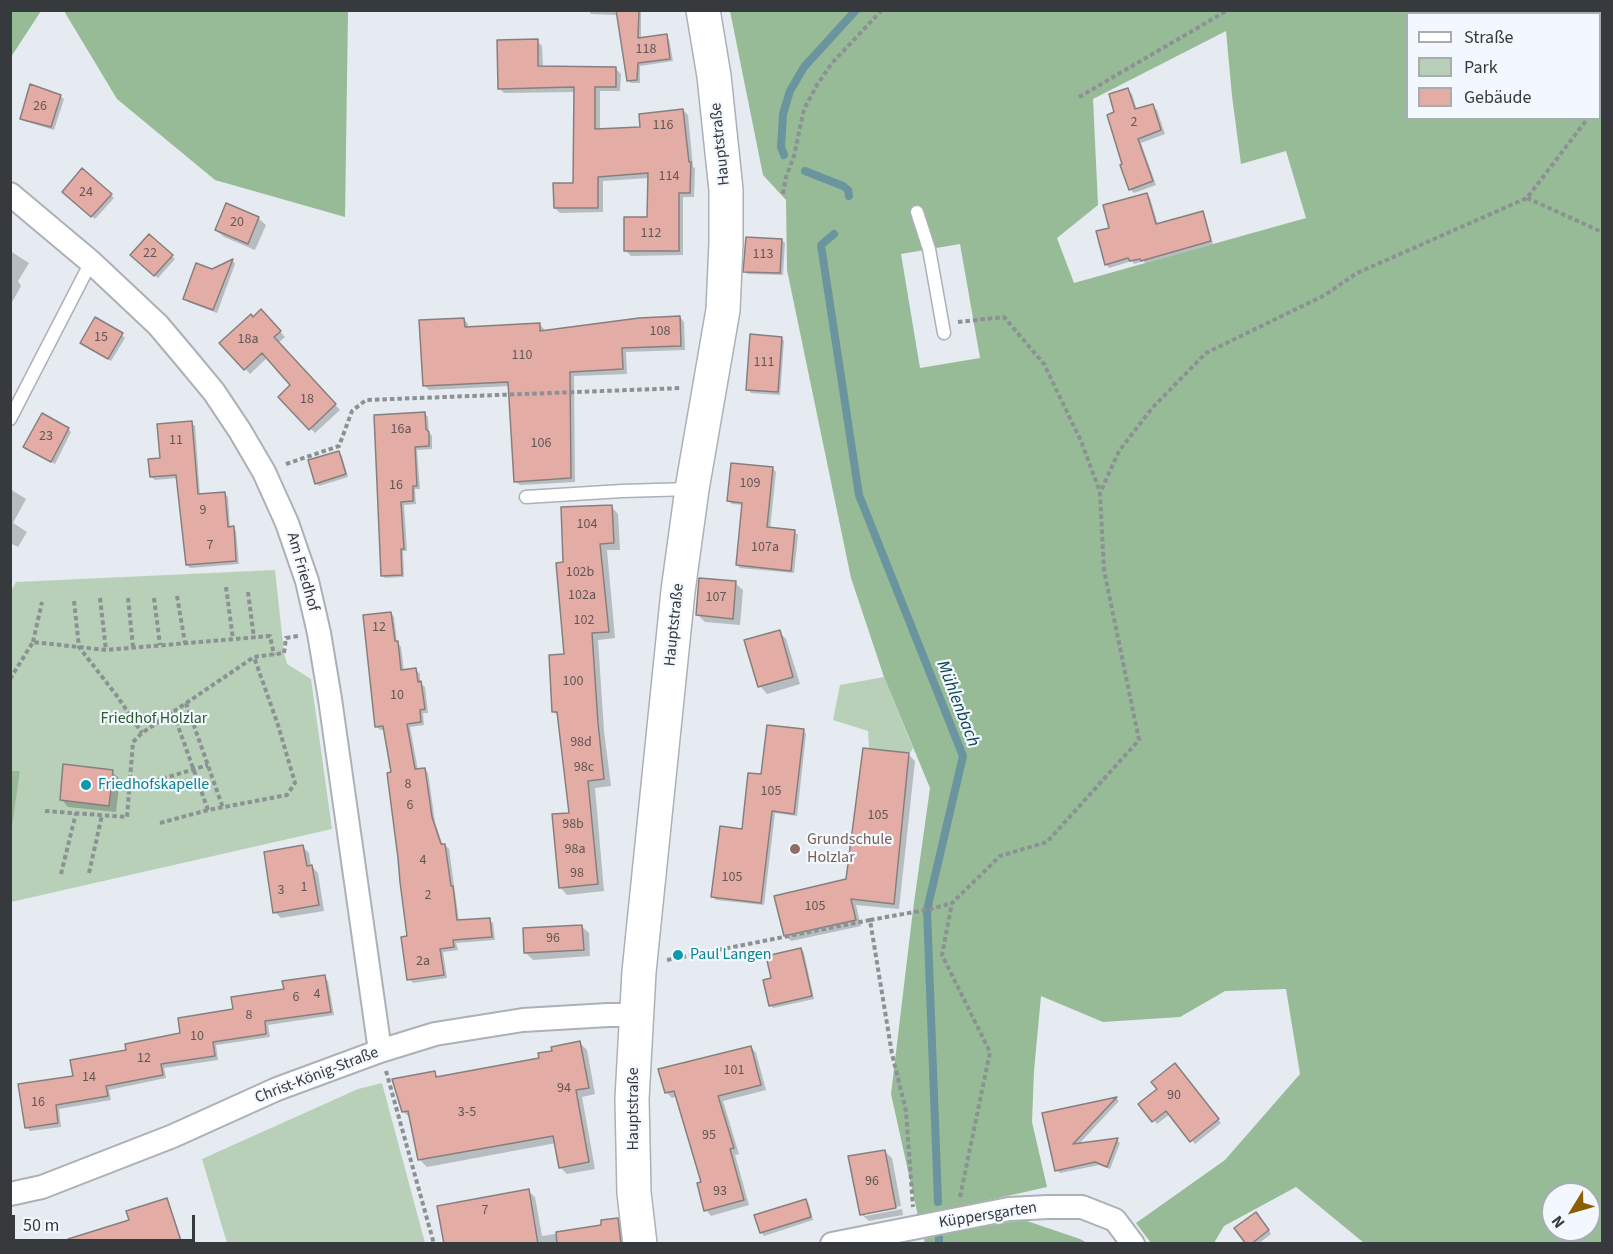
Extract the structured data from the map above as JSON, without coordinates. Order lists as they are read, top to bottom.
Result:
{
  "streets": {
    "main road": ["Hauptstraße"],
    "street": ["Am Friedhof", "Christ-König-Straße", "Küppersgarten"]
  },
  "crossings": [
    ["Hauptstraße", "Christ-König-Straße"],
    ["Am Friedhof", "Christ-König-Straße"]
  ],
  "water": ["Mühlenbach"],
  "parks": ["Friedhof Holzlar"],
  "places": ["Friedhofskapelle", "Grundschule Holzlar", "Paul Langen"],
  "house_numbers": [
    "118",
    "26",
    "2",
    "116",
    "114",
    "24",
    "20",
    "112",
    "22",
    "113",
    "108",
    "15",
    "18a",
    "110",
    "111",
    "18",
    "16a",
    "23",
    "11",
    "106",
    "109",
    "16",
    "9",
    "104",
    "7",
    "107a",
    "102b",
    "102a",
    "107",
    "102",
    "12",
    "100",
    "10",
    "98d",
    "98c",
    "8",
    "105",
    "6",
    "105",
    "98b",
    "98a",
    "4",
    "98",
    "105",
    "1",
    "3",
    "2",
    "105",
    "96",
    "2a",
    "4",
    "6",
    "8",
    "10",
    "12",
    "101",
    "14",
    "94",
    "90",
    "16",
    "3-5",
    "95",
    "96",
    "93",
    "7"
  ],
  "legend": ["Straße", "Park", "Gebäude"],
  "scale_bar": "50 m",
  "north": "bottom left"
}
